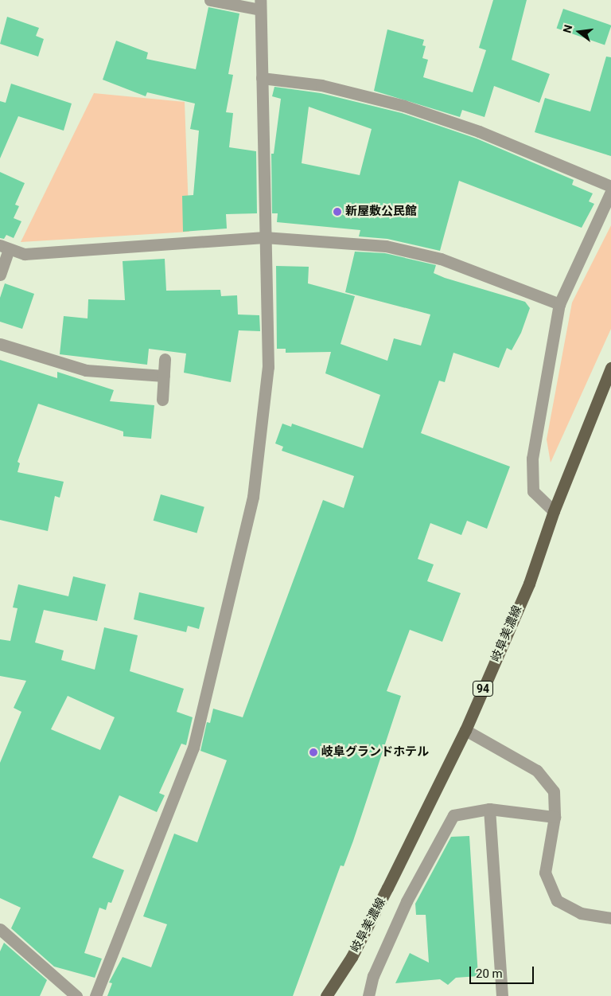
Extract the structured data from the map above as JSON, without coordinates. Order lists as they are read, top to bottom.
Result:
{
  "streets": {
    "main road": ["岐阜美濃線", "94"]
  },
  "places": ["新屋敷公民館", "岐阜グランドホテル"],
  "scale_bar": "20 m",
  "north": "left"
}
